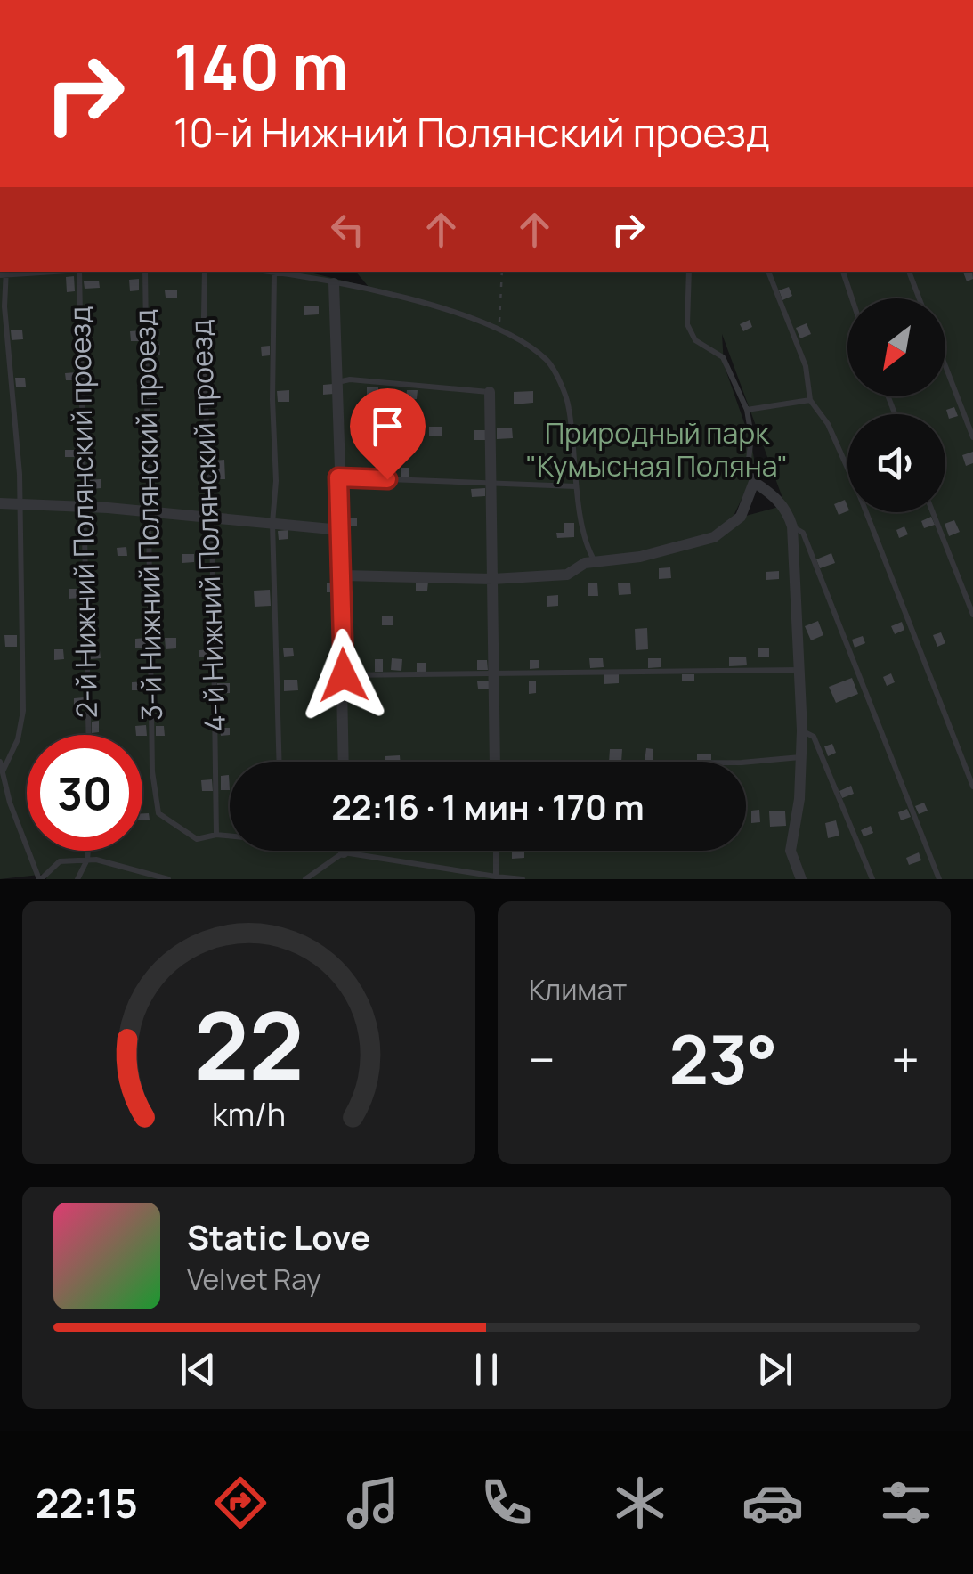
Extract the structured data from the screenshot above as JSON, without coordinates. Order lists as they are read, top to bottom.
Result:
{
  "streets": {
    "lane": ["2-й Нижний Полянский проезд", "3-й Нижний Полянский проезд", "4-й Нижний Полянский проезд"]
  },
  "crossings": [
    ["3-й Нижний Полянский проезд", "4-й Нижний Полянский проезд"]
  ],
  "parks": ["Природный парк \"Кумысная Поляна\""],
  "north": "bottom left",
  "page": {
    "turn": ["140 m", "10-й Нижний Полянский проезд"],
    "limit": "30",
    "trip": "22:16 · 1 мин · 170 m",
    "tile": "Климат",
    "heat": ["−", "23°", "+"],
    "song": ["Static Love", "Velvet Ray"],
    "tabs": "22:15",
    "gauge": ["22", "km/h"]
  }
}
